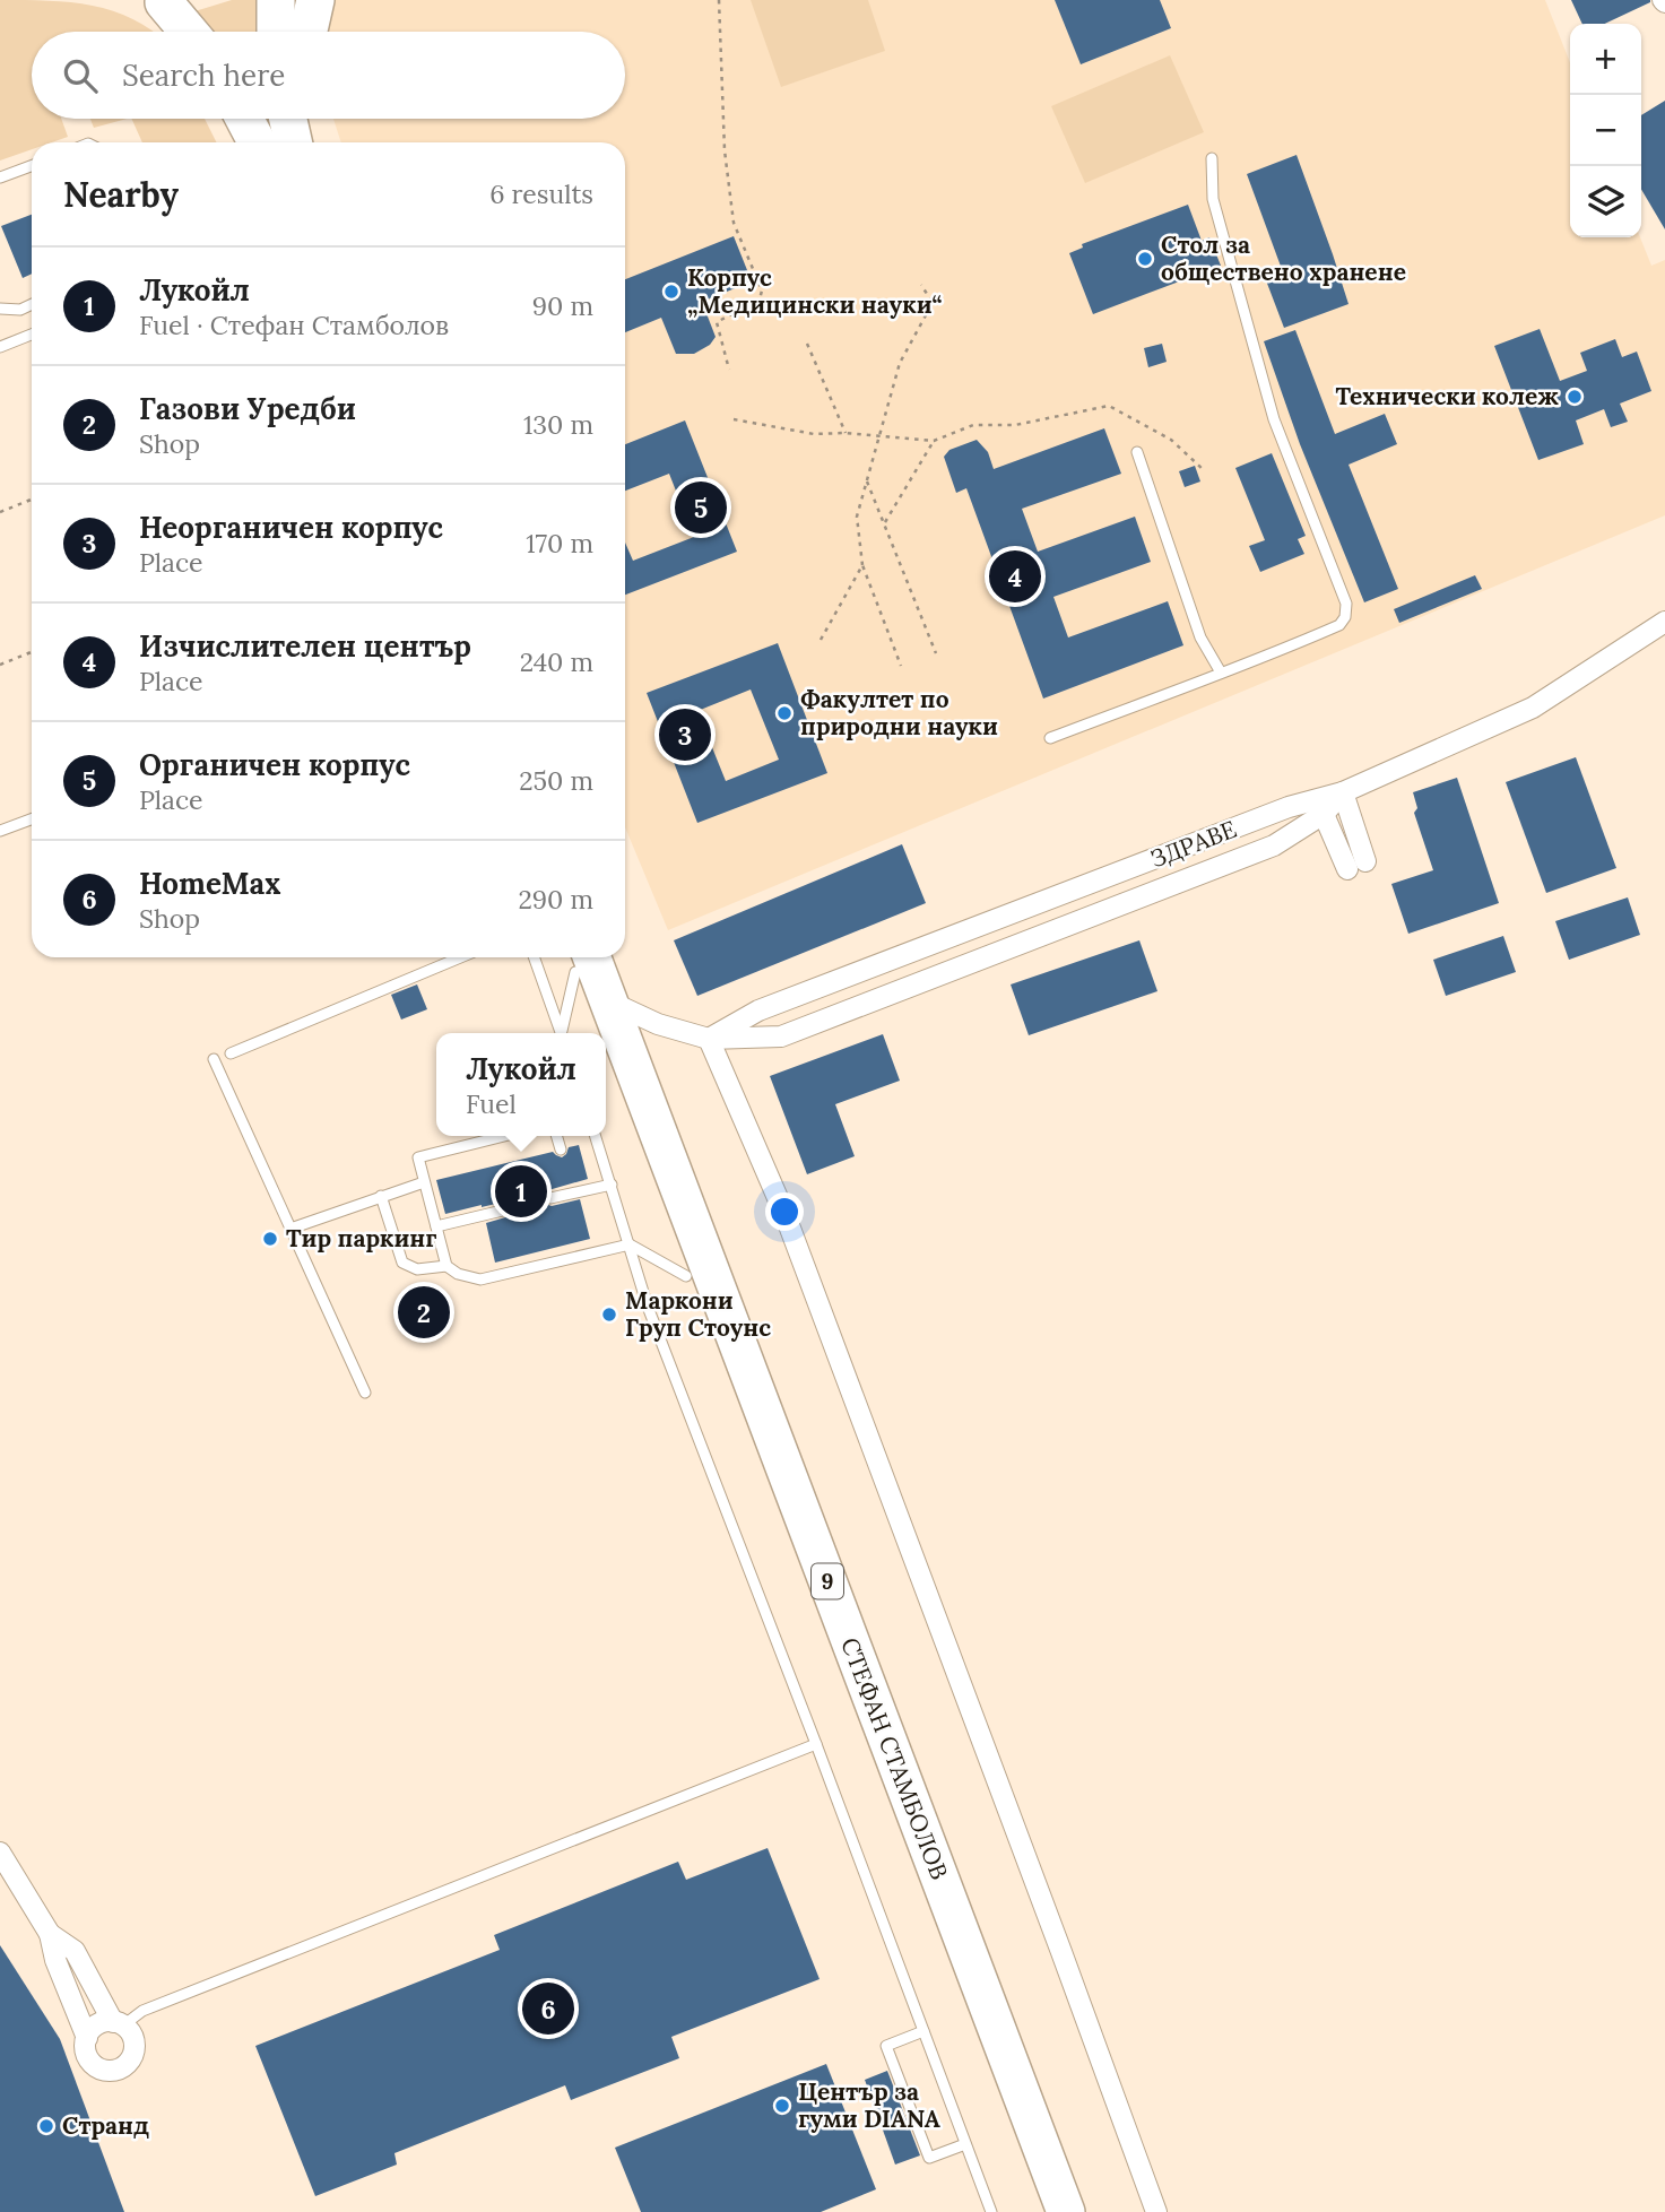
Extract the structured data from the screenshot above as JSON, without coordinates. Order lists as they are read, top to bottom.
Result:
{
  "streets": {
    "highway": ["9", "СТЕФАН СТАМБОЛОВ"],
    "street": ["ЗДРАВЕ"]
  },
  "places": [
    "Стол за обществено хранене",
    "Корпус „Медицински науки“",
    "Технически колеж",
    "Факултет по природни науки",
    "Тир паркинг",
    "Маркони Груп Стоунс",
    "Център за гуми DIANA",
    "Странд"
  ],
  "page": {
    "map_buttons": ["+", "−"],
    "search": "Search here",
    "heading": ["Nearby", "6 results"],
    "list": [
      {
        "mark": "1",
        "name": "Лукойл",
        "note": "Fuel · Стефан Стамболов",
        "value": "90 m"
      },
      {
        "mark": "2",
        "name": "Газови Уредби",
        "note": "Shop",
        "value": "130 m"
      },
      {
        "mark": "3",
        "name": "Неорганичен корпус",
        "note": "Place",
        "value": "170 m"
      },
      {
        "mark": "4",
        "name": "Изчислителен център",
        "note": "Place",
        "value": "240 m"
      },
      {
        "mark": "5",
        "name": "Органичен корпус",
        "note": "Place",
        "value": "250 m"
      },
      {
        "mark": "6",
        "name": "HomeMax",
        "note": "Shop",
        "value": "290 m"
      }
    ],
    "pins": [
      "5",
      "4",
      "3",
      "1",
      "2",
      "6"
    ],
    "popup": ["Лукойл", "Fuel"]
  }
}
